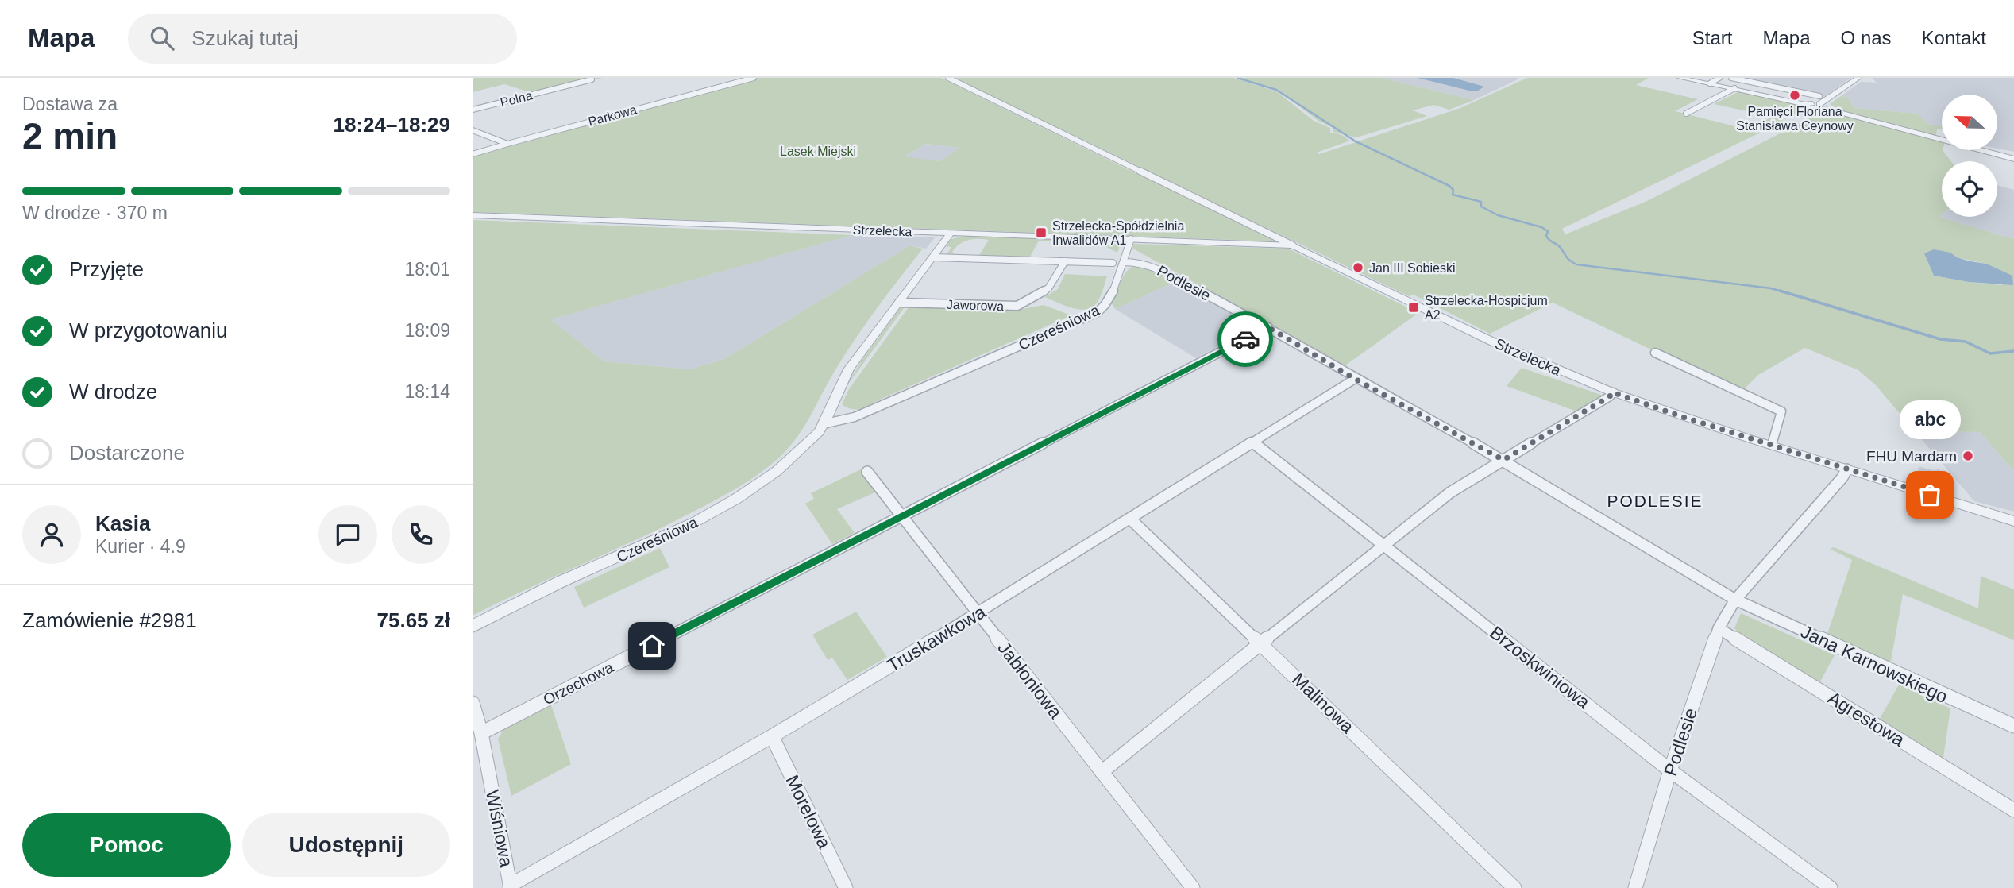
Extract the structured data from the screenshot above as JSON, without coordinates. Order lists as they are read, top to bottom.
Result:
{
  "streets": {
    "street": [
      "Polna",
      "Parkowa",
      "Strzelecka",
      "Podlesie",
      "Jaworowa",
      "Czereśniowa",
      "Truskawkowa",
      "Jana Karnowskiego",
      "Brzoskwiniowa",
      "Jabłoniowa",
      "Orzechowa",
      "Malinowa",
      "Agrestowa",
      "Morelowa",
      "Wiśniowa"
    ]
  },
  "crossings": [
    ["Strzelecka", "Podlesie"],
    ["Strzelecka", "Czereśniowa"],
    ["Podlesie", "Czereśniowa"],
    ["Podlesie", "Truskawkowa"],
    ["Podlesie", "Jana Karnowskiego"],
    ["Podlesie", "Brzoskwiniowa"],
    ["Podlesie", "Orzechowa"],
    ["Podlesie", "Agrestowa"],
    ["Jaworowa", "Czereśniowa"],
    ["Truskawkowa", "Brzoskwiniowa"],
    ["Truskawkowa", "Jabłoniowa"],
    ["Truskawkowa", "Malinowa"],
    ["Truskawkowa", "Morelowa"],
    ["Truskawkowa", "Wiśniowa"],
    ["Jabłoniowa", "Orzechowa"],
    ["Orzechowa", "Wiśniowa"]
  ],
  "districts": ["PODLESIE"],
  "parks": ["Lasek Miejski"],
  "places": {
    "other": [
      "Pamięci Floriana Stanisława Ceynowy",
      "Jan III Sobieski",
      "FHU Mardam",
      "abc"
    ],
    "transit": ["Strzelecka-Spółdzielnia Inwalidów A1", "Strzelecka-Hospicjum A2"]
  },
  "north": "left",
  "page": {
    "header": "Mapa",
    "search": "Szukaj tutaj",
    "nav": [
      "Start",
      "Mapa",
      "O nas",
      "Kontakt"
    ],
    "heading": ["2 min", "Dostawa za", "18:24–18:29"],
    "panel": [
      "Kasia",
      "Kurier · 4.9",
      "Zamówienie #2981",
      "75.65 zł"
    ],
    "bar": "W drodze · 370 m",
    "list": [
      ["Przyjęte", "18:01"],
      ["W przygotowaniu", "18:09"],
      ["W drodze", "18:14"],
      "Dostarczone"
    ],
    "bubble": "abc",
    "buttons": ["Pomoc", "Udostępnij"]
  }
}
